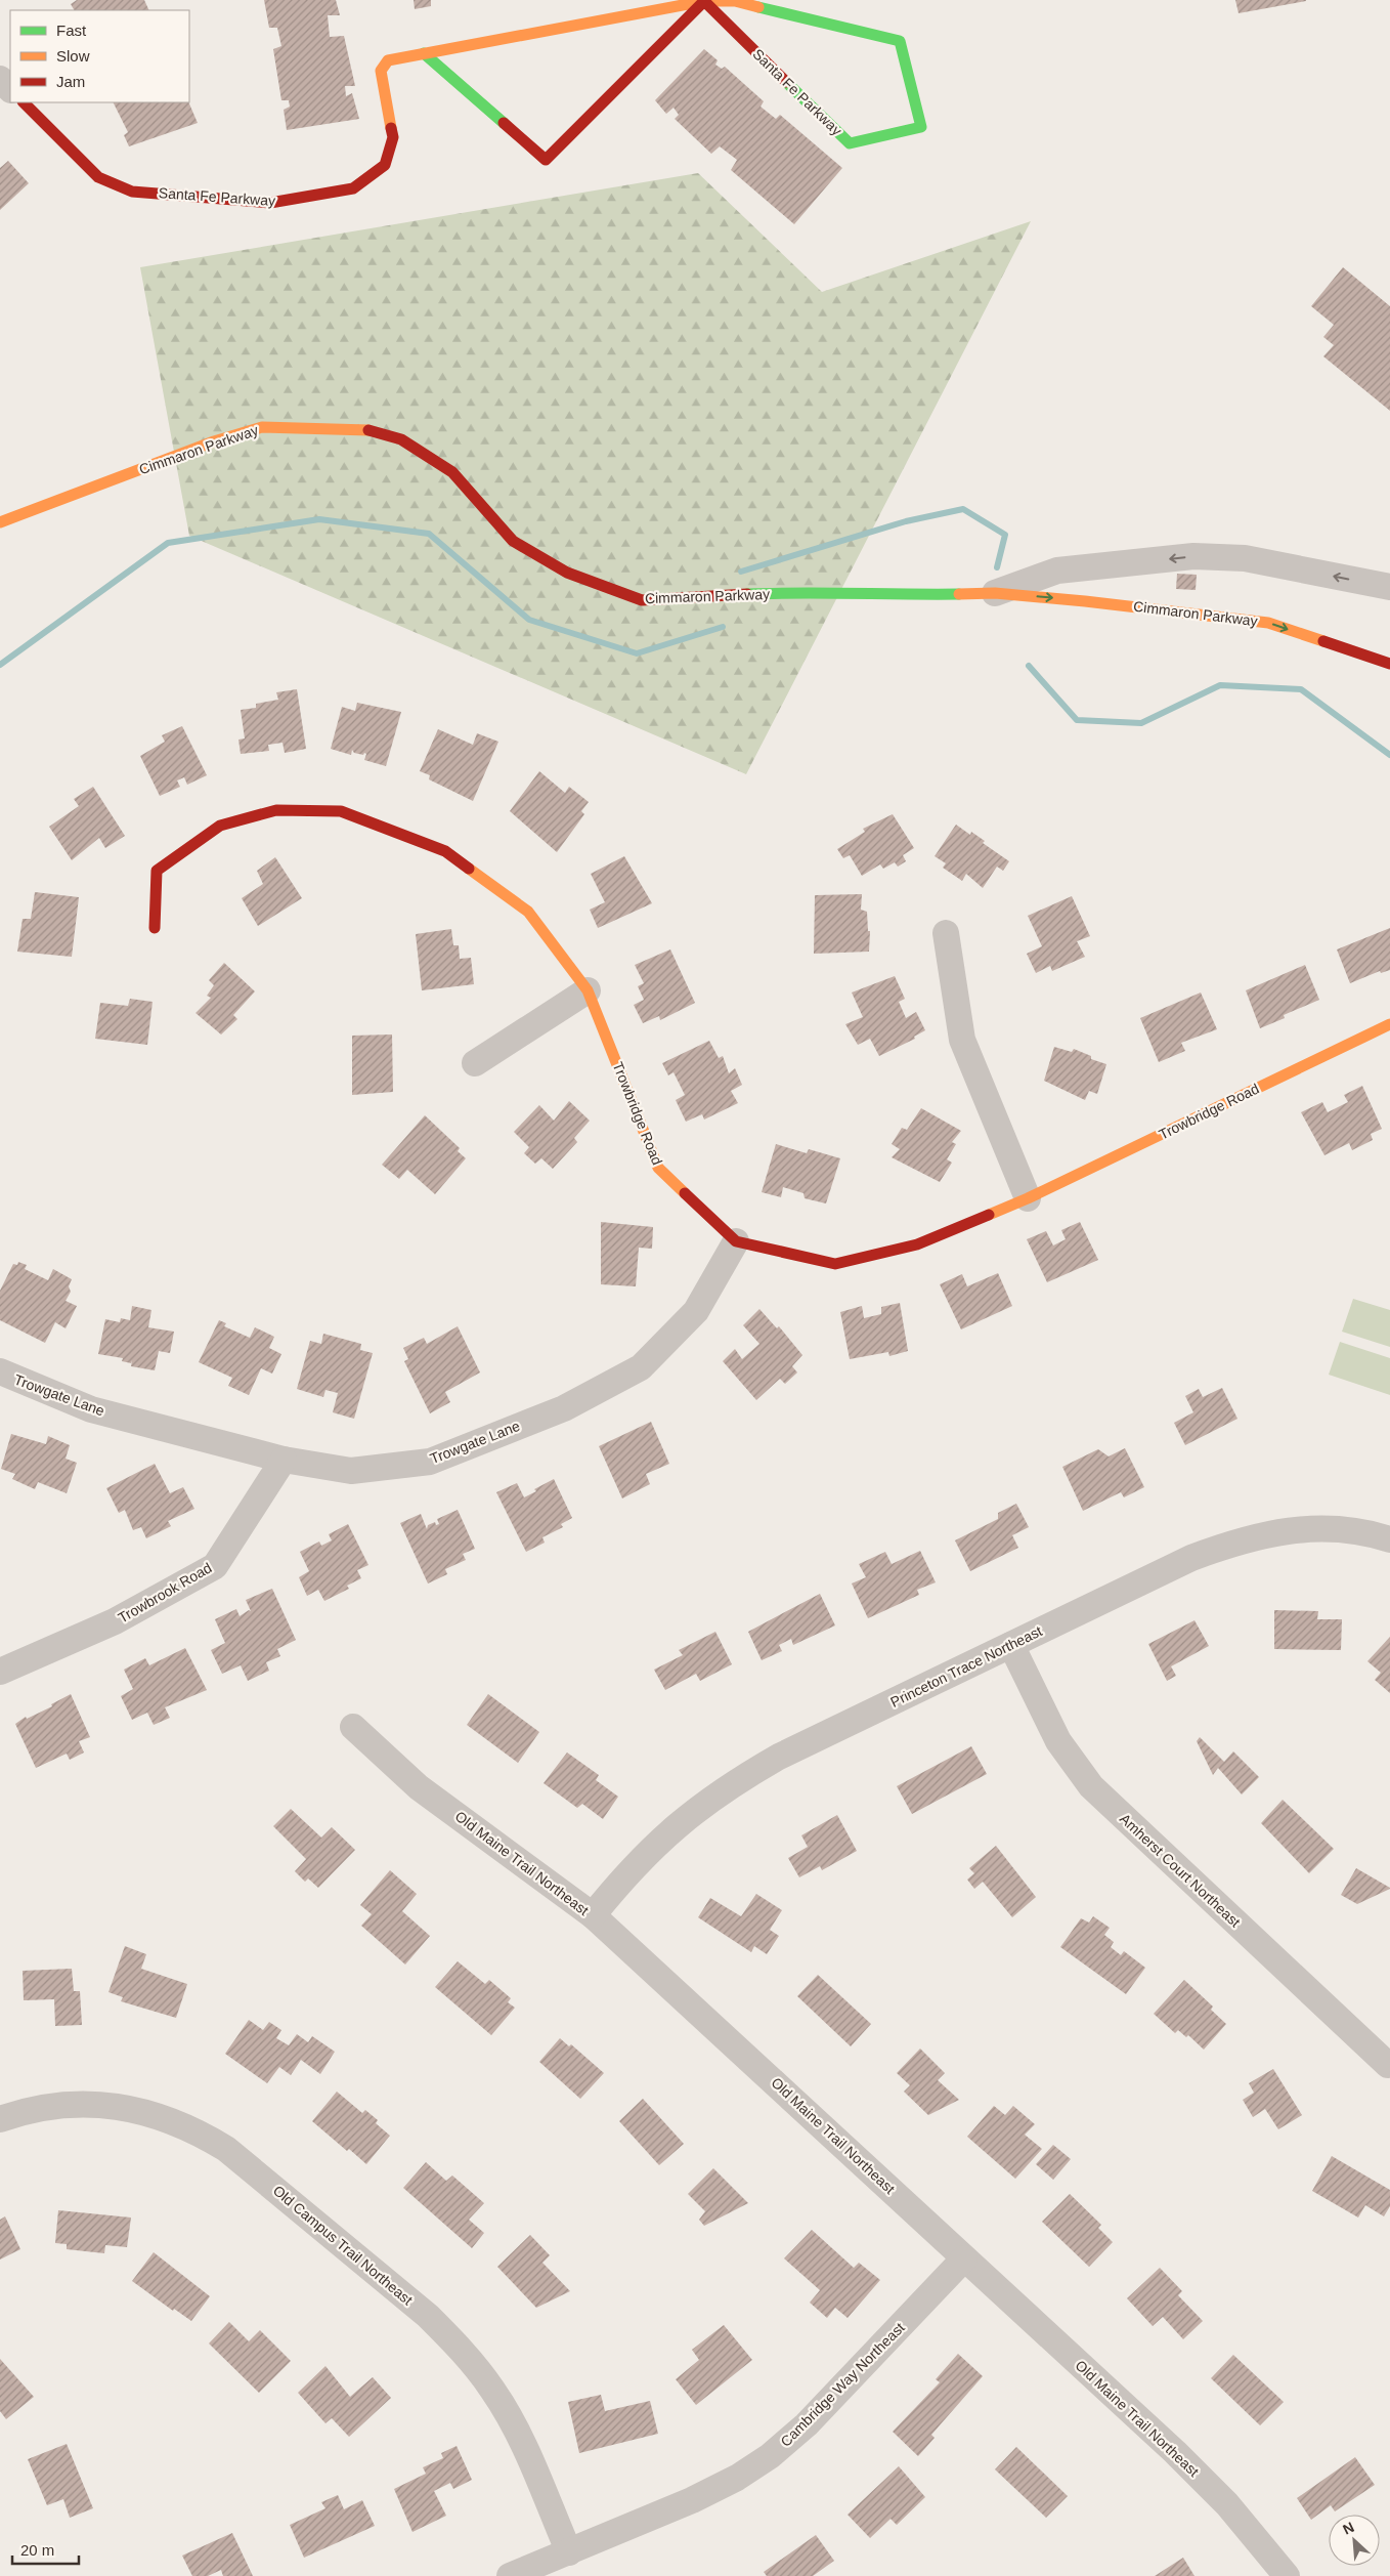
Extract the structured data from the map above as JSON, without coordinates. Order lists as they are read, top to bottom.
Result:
{
  "streets": {
    "street": [
      "Santa Fe Parkway",
      "Cimmaron Parkway",
      "Trowbridge Road",
      "Trowgate Lane",
      "Trowbrook Road",
      "Princeton Trace Northeast",
      "Old Maine Trail Northeast",
      "Amherst Court Northeast",
      "Old Campus Trail Northeast",
      "Cambridge Way Northeast"
    ]
  },
  "crossings": [
    ["Trowbridge Road", "Trowgate Lane"],
    ["Trowgate Lane", "Trowbrook Road"],
    ["Princeton Trace Northeast", "Old Maine Trail Northeast"],
    ["Princeton Trace Northeast", "Amherst Court Northeast"],
    ["Old Maine Trail Northeast", "Cambridge Way Northeast"],
    ["Old Campus Trail Northeast", "Cambridge Way Northeast"]
  ],
  "legend": ["Fast", "Slow", "Jam"],
  "scale_bar": "20 m",
  "north": "top left"
}
